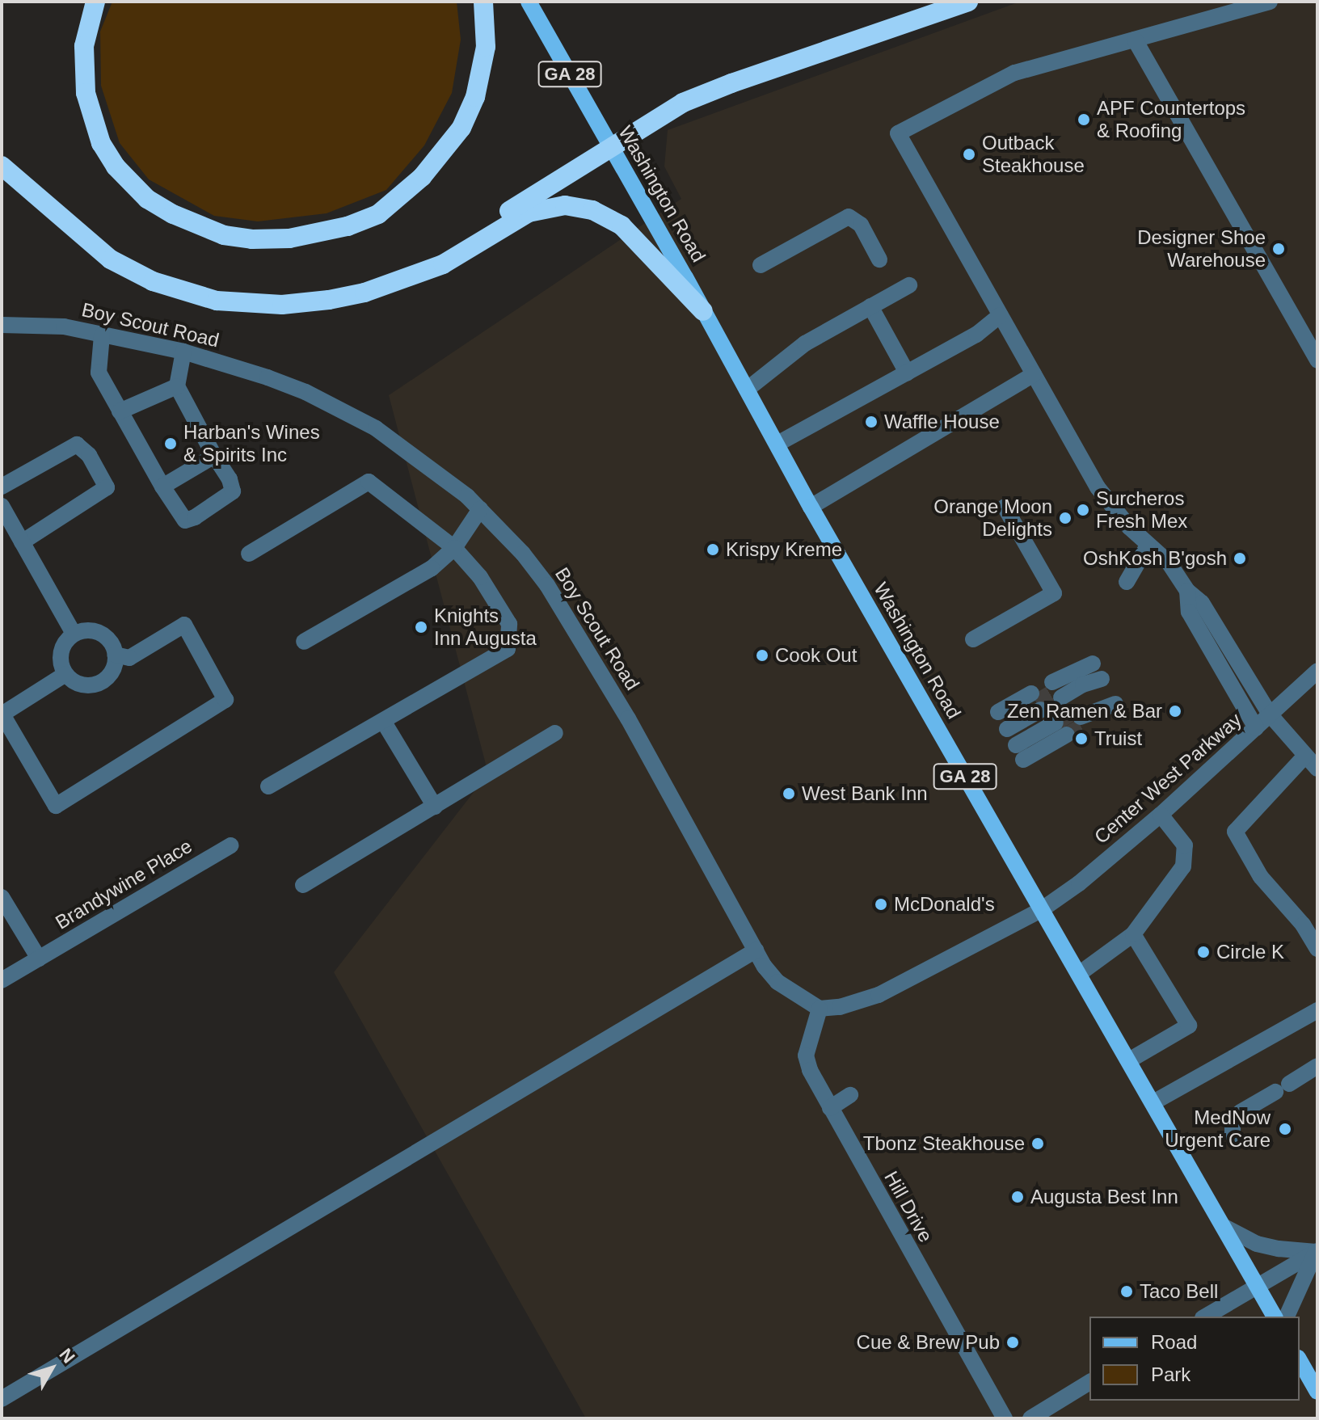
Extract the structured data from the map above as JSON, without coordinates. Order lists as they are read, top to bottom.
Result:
{
  "streets": {
    "main road": ["GA 28", "Washington Road"],
    "street": [
      "Boy Scout Road",
      "Center West Parkway",
      "Brandywine Place",
      "Hill Drive"
    ]
  },
  "crossings": [
    ["Washington Road", "Center West Parkway"],
    ["Boy Scout Road", "Hill Drive"]
  ],
  "places": [
    "APF Countertops & Roofing",
    "Outback Steakhouse",
    "Designer Shoe Warehouse",
    "Waffle House",
    "Harban's Wines & Spirits Inc",
    "Surcheros Fresh Mex",
    "Orange Moon Delights",
    "Krispy Kreme",
    "OshKosh B'gosh",
    "Knights Inn Augusta",
    "Cook Out",
    "Zen Ramen & Bar",
    "Truist",
    "West Bank Inn",
    "McDonald's",
    "Circle K",
    "MedNow Urgent Care",
    "Tbonz Steakhouse",
    "Augusta Best Inn",
    "Taco Bell",
    "Cue & Brew Pub"
  ],
  "legend": ["Road", "Park"],
  "north": "top right"
}
